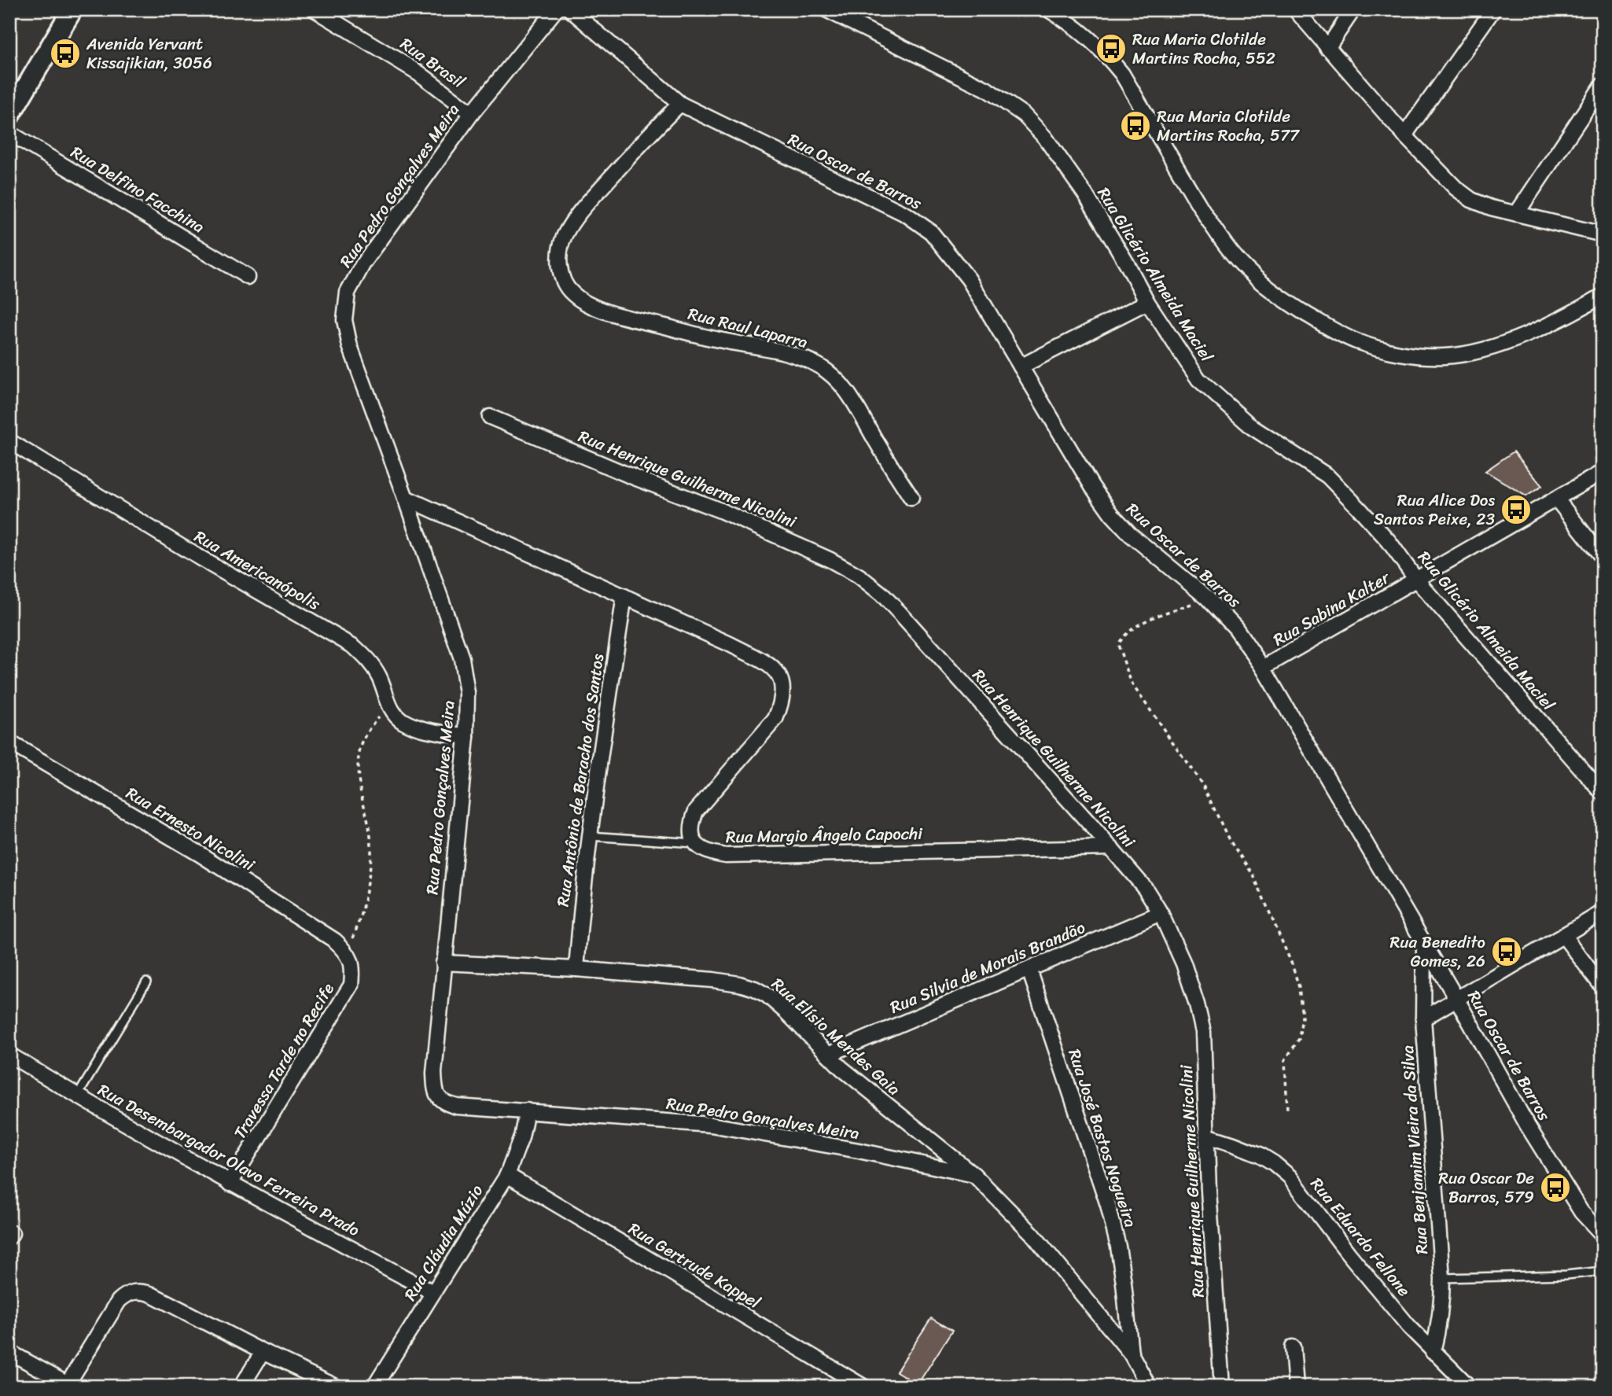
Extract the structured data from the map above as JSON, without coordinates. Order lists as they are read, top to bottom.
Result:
{
  "streets": {
    "street": [
      "Rua Brasil",
      "Rua Oscar de Barros",
      "Rua Pedro Gonçalves Meira",
      "Rua Delfino Facchina",
      "Rua Glicério Almeida Maciel",
      "Rua Raul Laparra",
      "Rua Henrique Guilherme Nicolini",
      "Rua Americanópolis",
      "Rua Sabina Kalter",
      "Rua Antônio de Baracho dos Santos",
      "Rua Ernesto Nicolini",
      "Rua Margio Ângelo Capochi",
      "Rua Silvia de Morais Brandão",
      "Rua Elísio Mendes Gaia",
      "Travessa Tarde no Recife",
      "Rua José Bastos Nogueira",
      "Rua Benjamim Vieira da Silva",
      "Rua Desembargador Olavo Ferreira Prado",
      "Rua Eduardo Fellone",
      "Rua Cláudia Múzio",
      "Rua Gertrude Kappel"
    ]
  },
  "crossings": [
    ["Rua Brasil", "Rua Pedro Gonçalves Meira"],
    ["Rua Oscar de Barros", "Rua Raul Laparra"],
    ["Rua Oscar de Barros", "Rua Sabina Kalter"],
    ["Rua Oscar de Barros", "Rua Benjamim Vieira da Silva"],
    ["Rua Pedro Gonçalves Meira", "Rua Americanópolis"],
    ["Rua Pedro Gonçalves Meira", "Rua Elísio Mendes Gaia"],
    ["Rua Pedro Gonçalves Meira", "Rua Cláudia Múzio"],
    ["Rua Glicério Almeida Maciel", "Rua Sabina Kalter"],
    ["Rua Henrique Guilherme Nicolini", "Rua Margio Ângelo Capochi"],
    ["Rua Henrique Guilherme Nicolini", "Rua Silvia de Morais Brandão"],
    ["Rua Henrique Guilherme Nicolini", "Rua Eduardo Fellone"],
    ["Rua Antônio de Baracho dos Santos", "Rua Elísio Mendes Gaia"],
    ["Rua Ernesto Nicolini", "Travessa Tarde no Recife"],
    ["Rua Silvia de Morais Brandão", "Rua Elísio Mendes Gaia"],
    ["Rua Silvia de Morais Brandão", "Rua José Bastos Nogueira"],
    ["Rua Elísio Mendes Gaia", "Rua José Bastos Nogueira"],
    ["Travessa Tarde no Recife", "Rua Desembargador Olavo Ferreira Prado"],
    ["Rua Benjamim Vieira da Silva", "Rua Eduardo Fellone"],
    ["Rua Desembargador Olavo Ferreira Prado", "Rua Cláudia Múzio"],
    ["Rua Cláudia Múzio", "Rua Gertrude Kappel"]
  ],
  "places": {
    "bus stop": [
      "Rua Maria Clotilde Martins Rocha, 552",
      "Avenida Yervant Kissajikian, 3056",
      "Rua Maria Clotilde Martins Rocha, 577",
      "Rua Alice Dos Santos Peixe, 23",
      "Rua Benedito Gomes, 26",
      "Rua Oscar De Barros, 579"
    ]
  }
}
